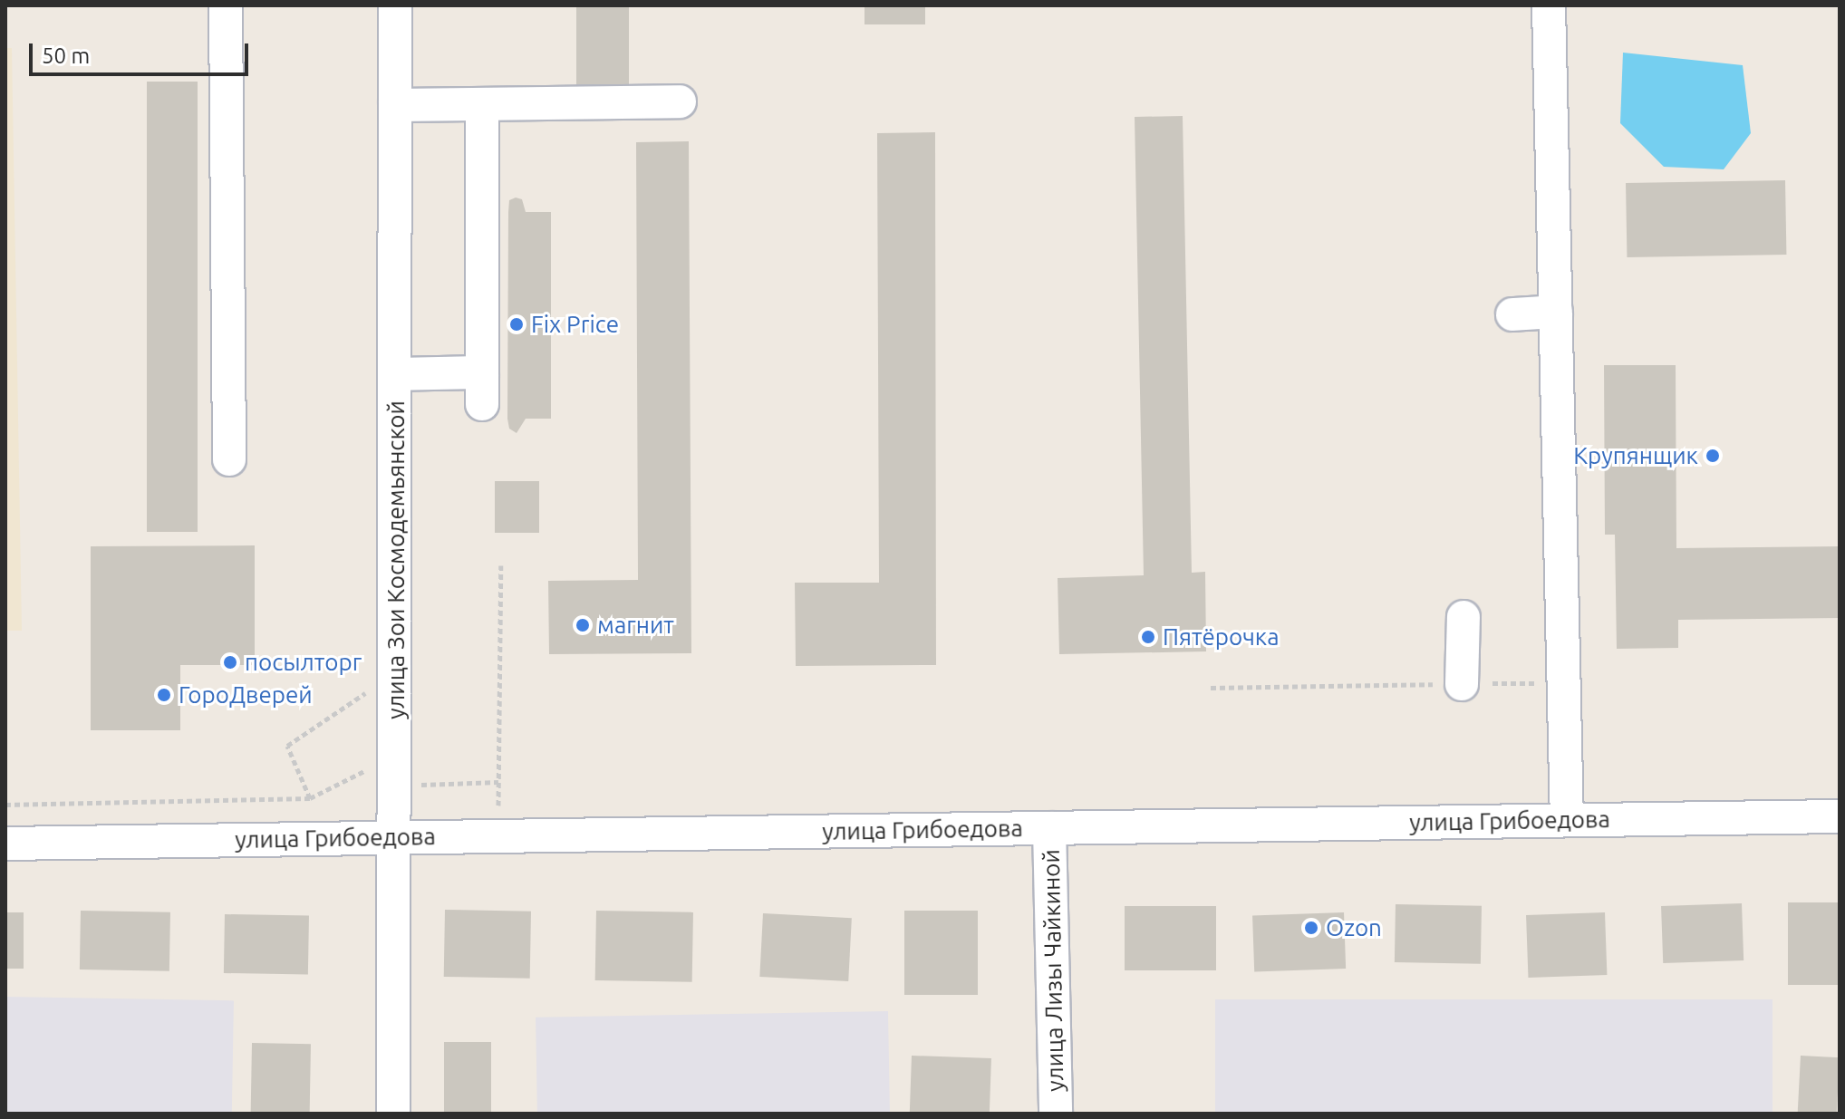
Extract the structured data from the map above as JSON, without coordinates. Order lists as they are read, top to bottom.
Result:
{
  "streets": {
    "street": ["улица Зои Космодемьянской", "улица Грибоедова", "улица Лизы Чайкиной"]
  },
  "crossings": [
    ["улица Зои Космодемьянской", "улица Грибоедова"],
    ["улица Грибоедова", "улица Лизы Чайкиной"]
  ],
  "places": [
    "Fix Price",
    "Крупянщик",
    "магнит",
    "Пятёрочка",
    "посылторг",
    "ГороДверей",
    "Ozon"
  ],
  "scale_bar": "50 m"
}
